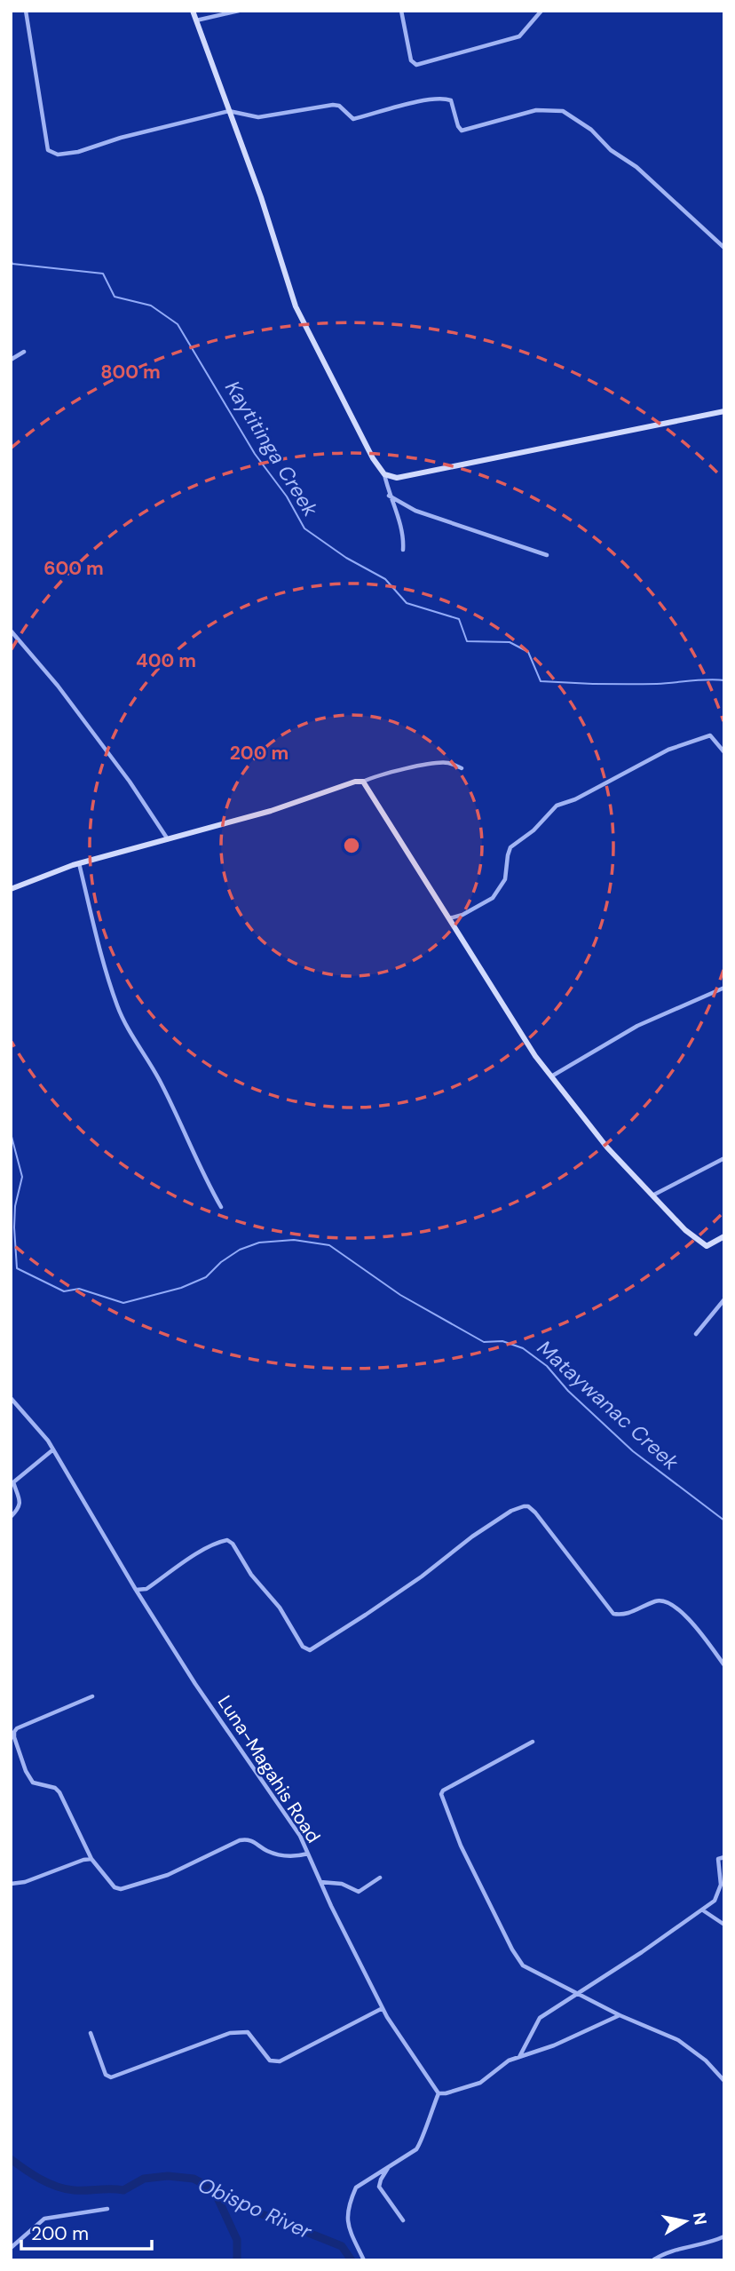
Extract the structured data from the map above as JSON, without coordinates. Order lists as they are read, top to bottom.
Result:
{
  "streets": {
    "street": ["Luna-Magahis Road"]
  },
  "water": ["Kaytitinga Creek", "Mataywanac Creek", "Obispo River"],
  "scale_bar": "200 m",
  "north": "right",
  "rings": [
    "800 m",
    "600 m",
    "400 m",
    "200 m"
  ]
}
